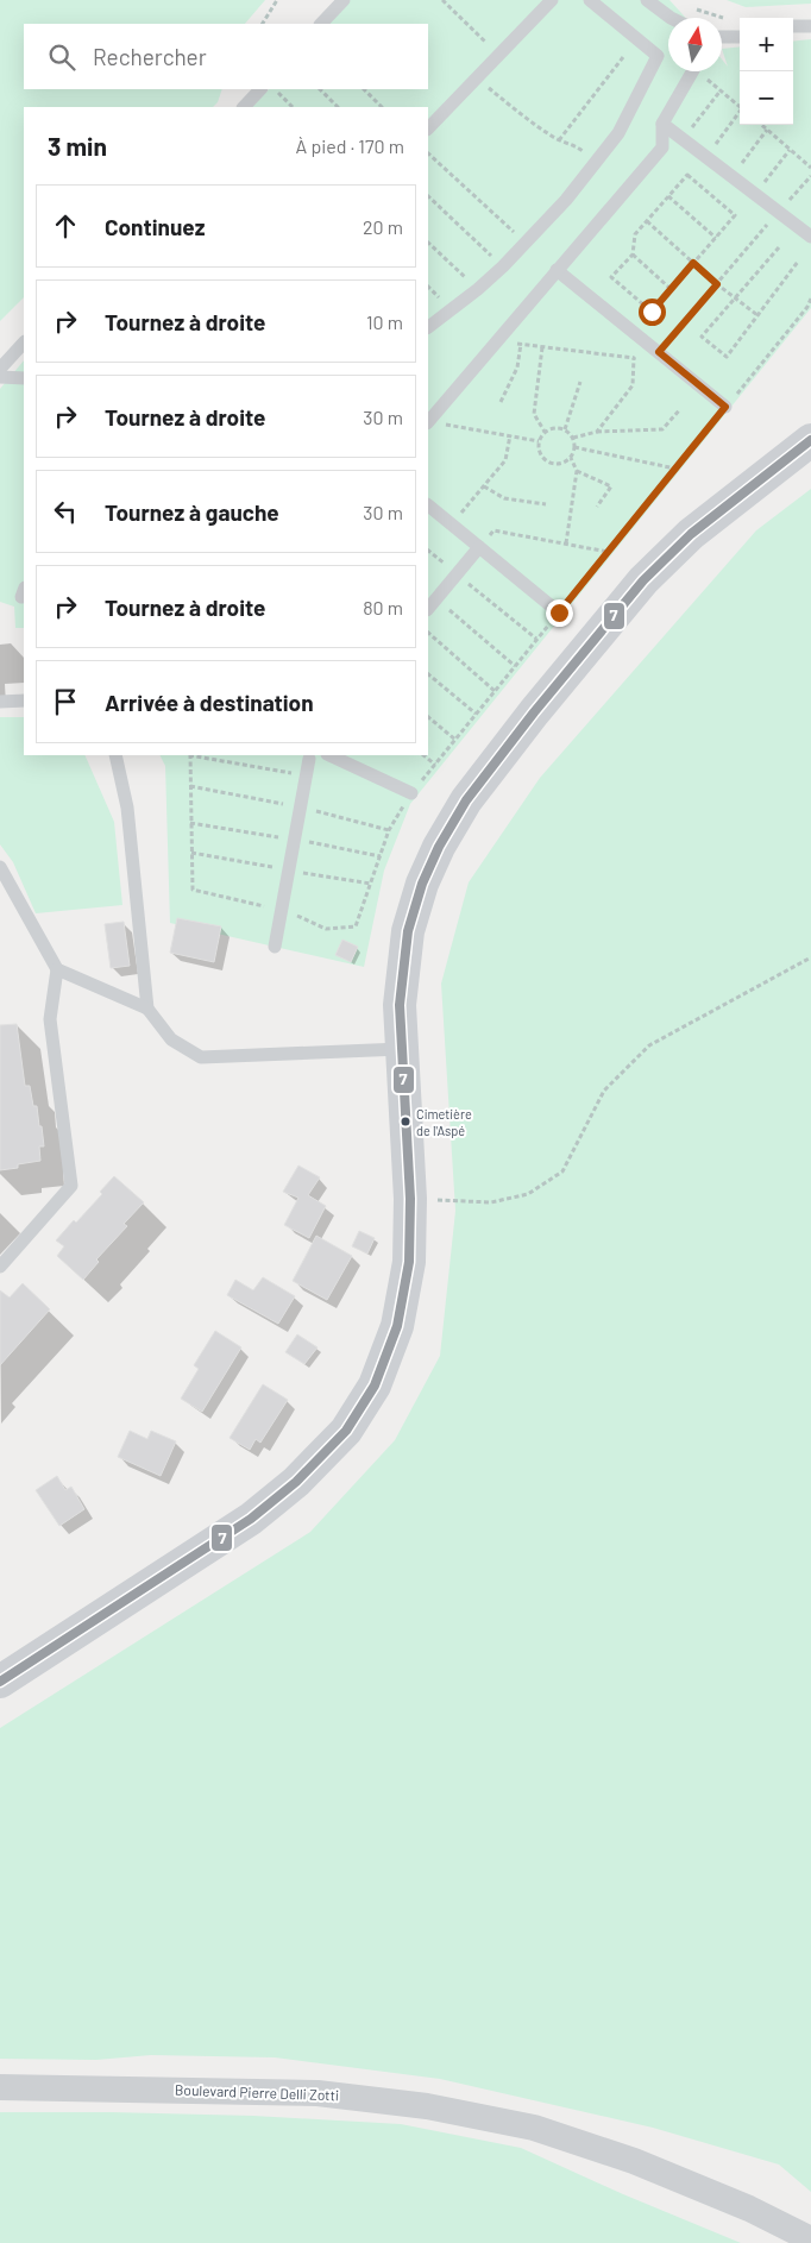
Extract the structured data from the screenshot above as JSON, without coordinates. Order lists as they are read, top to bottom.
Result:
{
  "streets": {
    "street": ["Boulevard Pierre Delli Zotti"]
  },
  "places": ["Cimetière de l'Aspé"],
  "lines": ["transit line 7"],
  "north": "top",
  "page": {
    "map_buttons": ["+", "−"],
    "search": "Rechercher",
    "heading": ["3 min", "À pied · 170 m"],
    "list": [
      ["Continuez", "20 m"],
      ["Tournez à droite", "10 m"],
      ["Tournez à droite", "30 m"],
      ["Tournez à gauche", "30 m"],
      ["Tournez à droite", "80 m"],
      "Arrivée à destination"
    ]
  }
}
